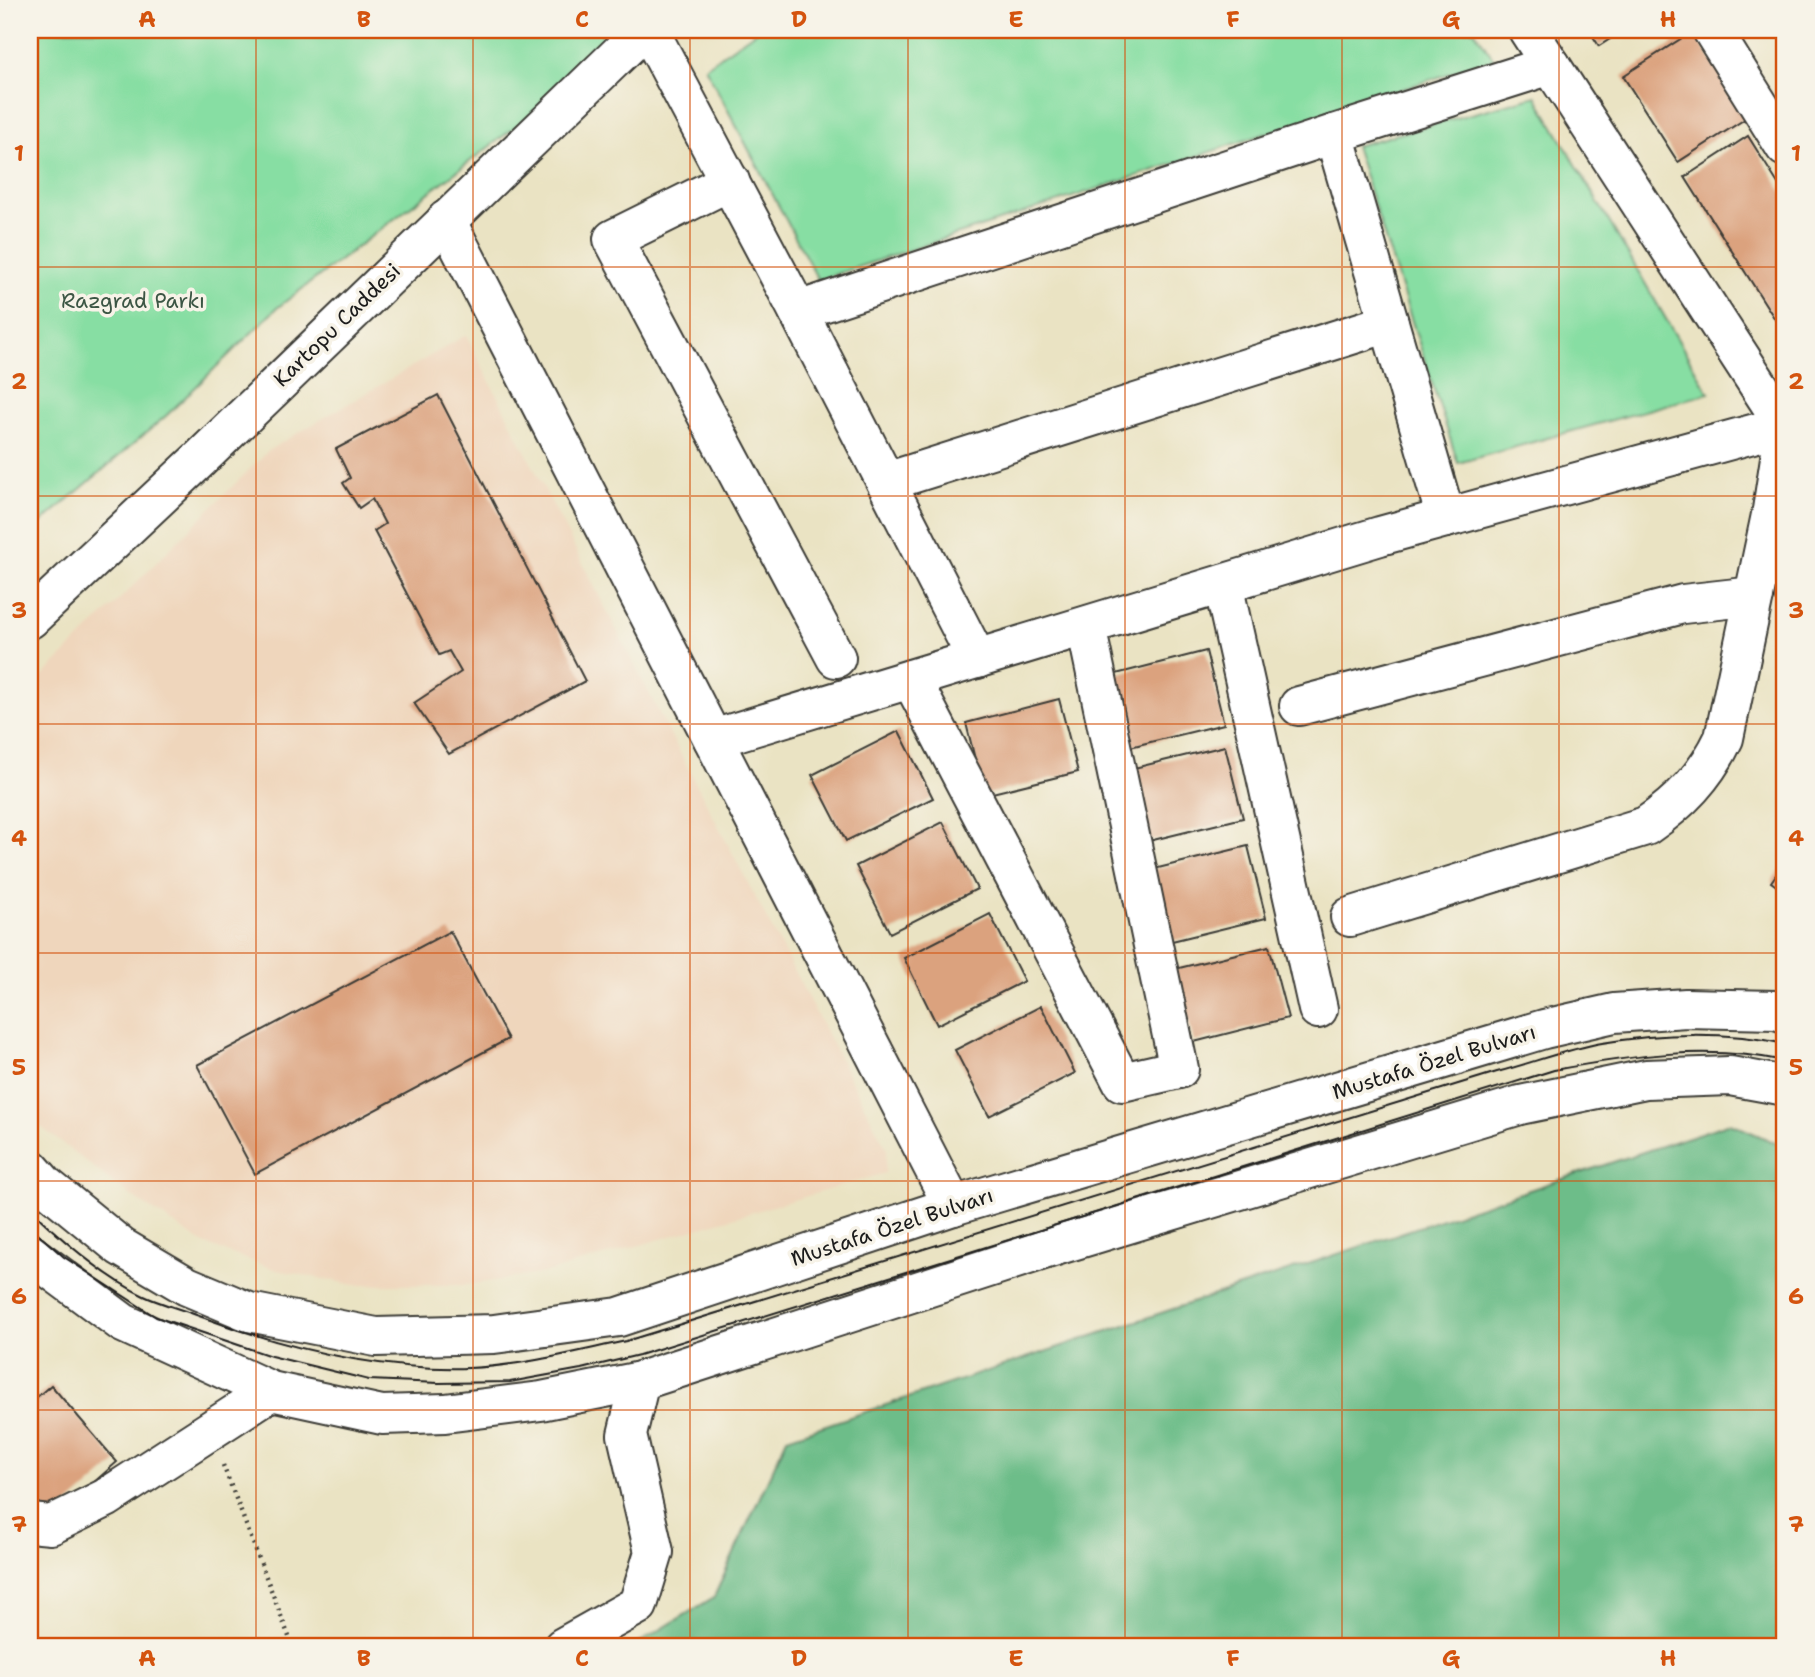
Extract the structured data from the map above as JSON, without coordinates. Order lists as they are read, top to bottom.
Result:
{
  "streets": {
    "street": ["Kartopu Caddesi", "Mustafa Özel Bulvarı"]
  },
  "parks": ["Razgrad Parkı"],
  "grid": {
    "columns": [
      "A",
      "B",
      "C",
      "D",
      "E",
      "F",
      "G",
      "H"
    ],
    "rows": [
      "1",
      "2",
      "3",
      "4",
      "5",
      "6",
      "7"
    ]
  }
}
